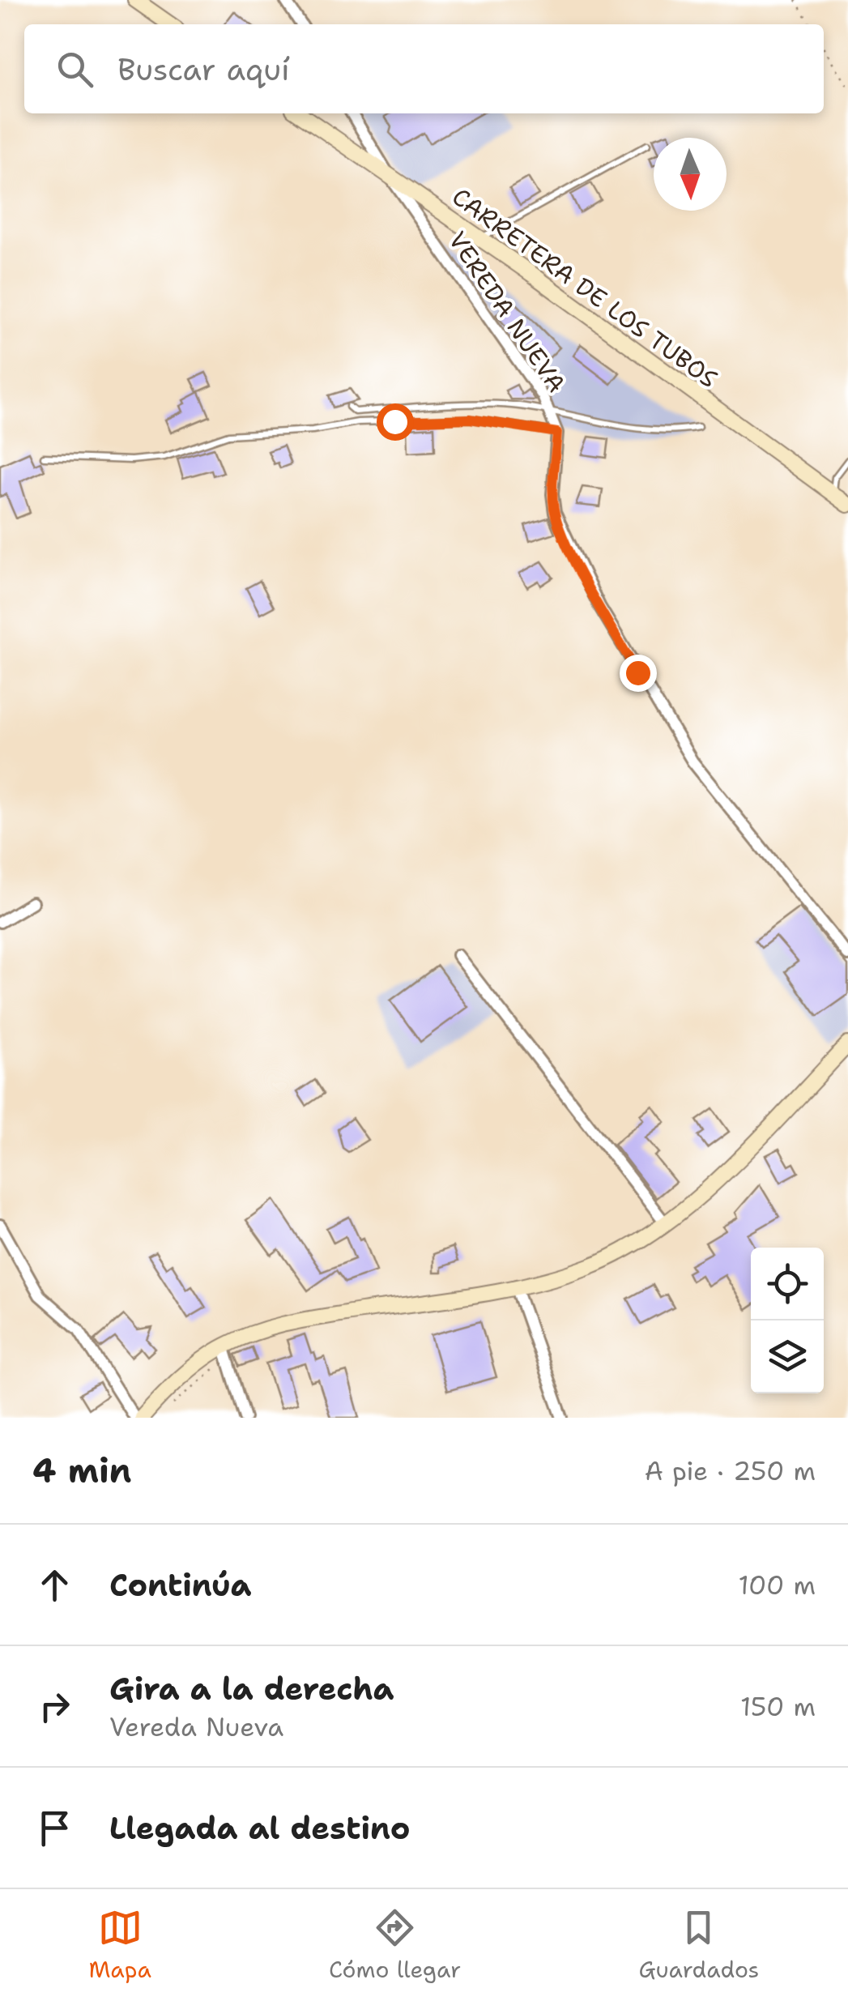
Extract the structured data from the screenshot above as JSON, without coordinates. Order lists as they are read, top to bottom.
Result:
{
  "streets": {
    "main road": ["CARRETERA DE LOS TUBOS"],
    "street": ["VEREDA NUEVA"]
  },
  "crossings": [
    ["CARRETERA DE LOS TUBOS", "VEREDA NUEVA"]
  ],
  "north": "bottom",
  "page": {
    "search": "Buscar aquí",
    "heading": ["4 min", "A pie · 250 m"],
    "list": [
      ["Continúa", "100 m"],
      ["Gira a la derecha", "Vereda Nueva", "150 m"],
      "Llegada al destino"
    ],
    "nav": ["Mapa", "Cómo llegar", "Guardados"]
  }
}
